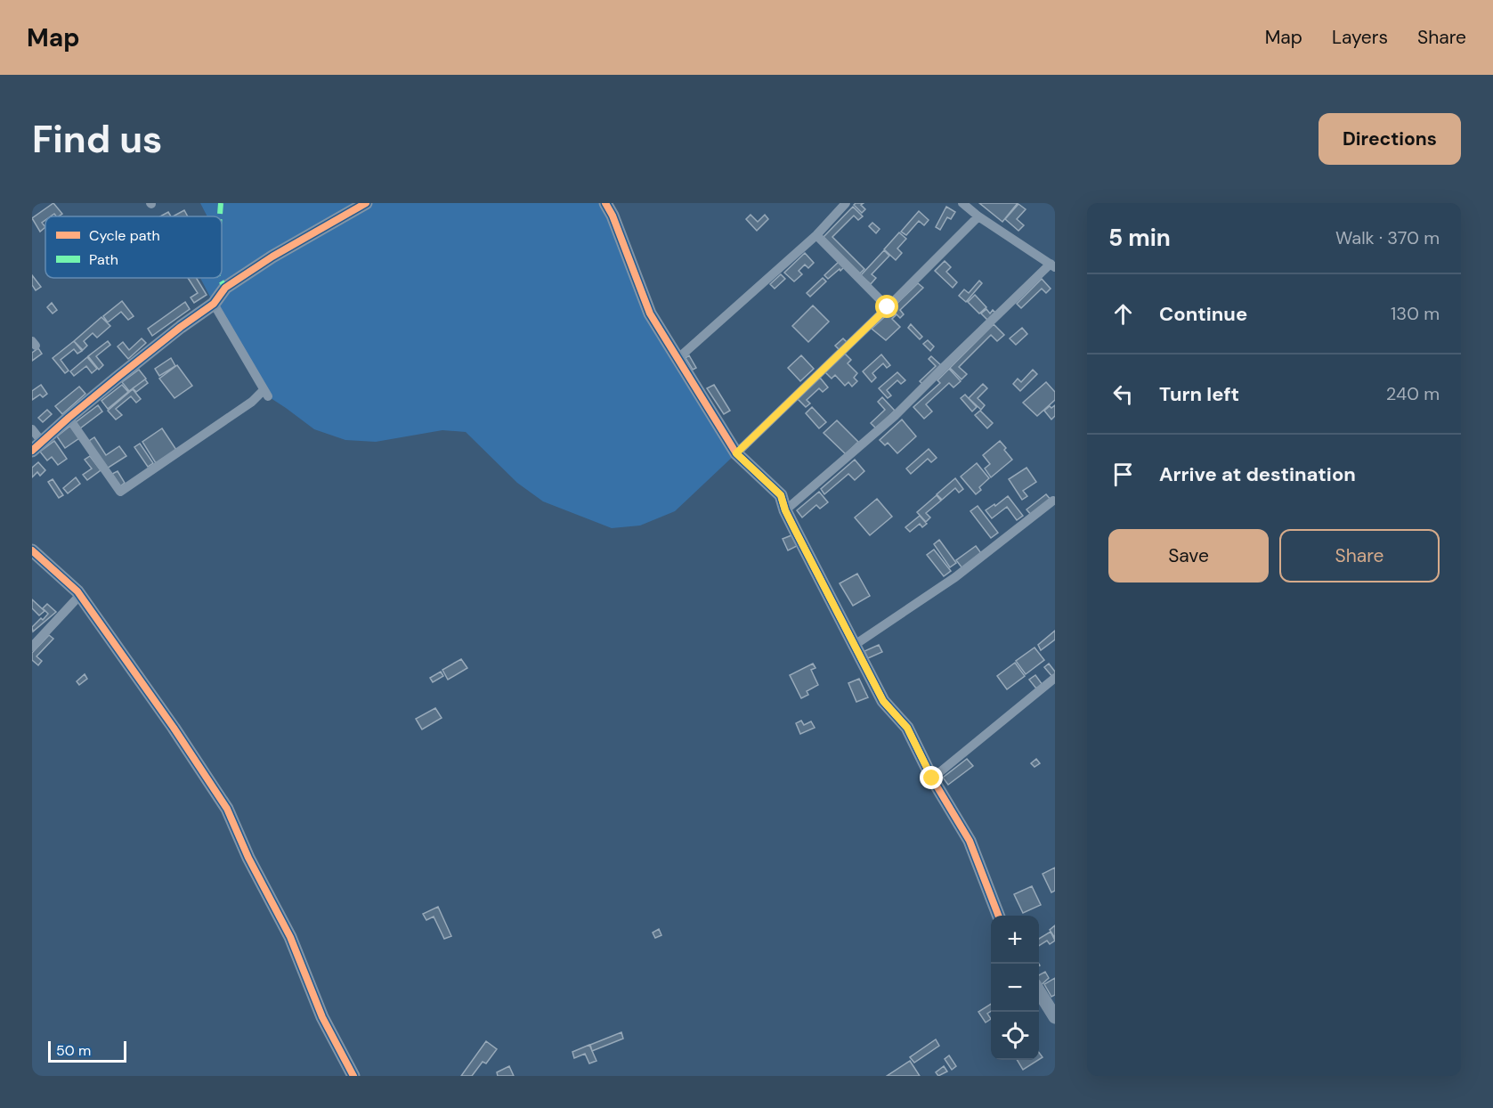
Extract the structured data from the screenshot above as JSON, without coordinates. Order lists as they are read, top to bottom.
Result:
{
  "legend": ["Cycle path", "Path"],
  "scale_bar": "50 m",
  "page": {
    "header": "Map",
    "nav": ["Map", "Layers", "Share"],
    "buttons": [
      "Directions",
      ["Save", "Share"]
    ],
    "title": "Find us",
    "heading": ["5 min", "Walk · 370 m"],
    "list": [
      ["Continue", "130 m"],
      ["Turn left", "240 m"],
      "Arrive at destination"
    ],
    "map_buttons": ["+", "−"],
    "scale": "50 m"
  }
}
